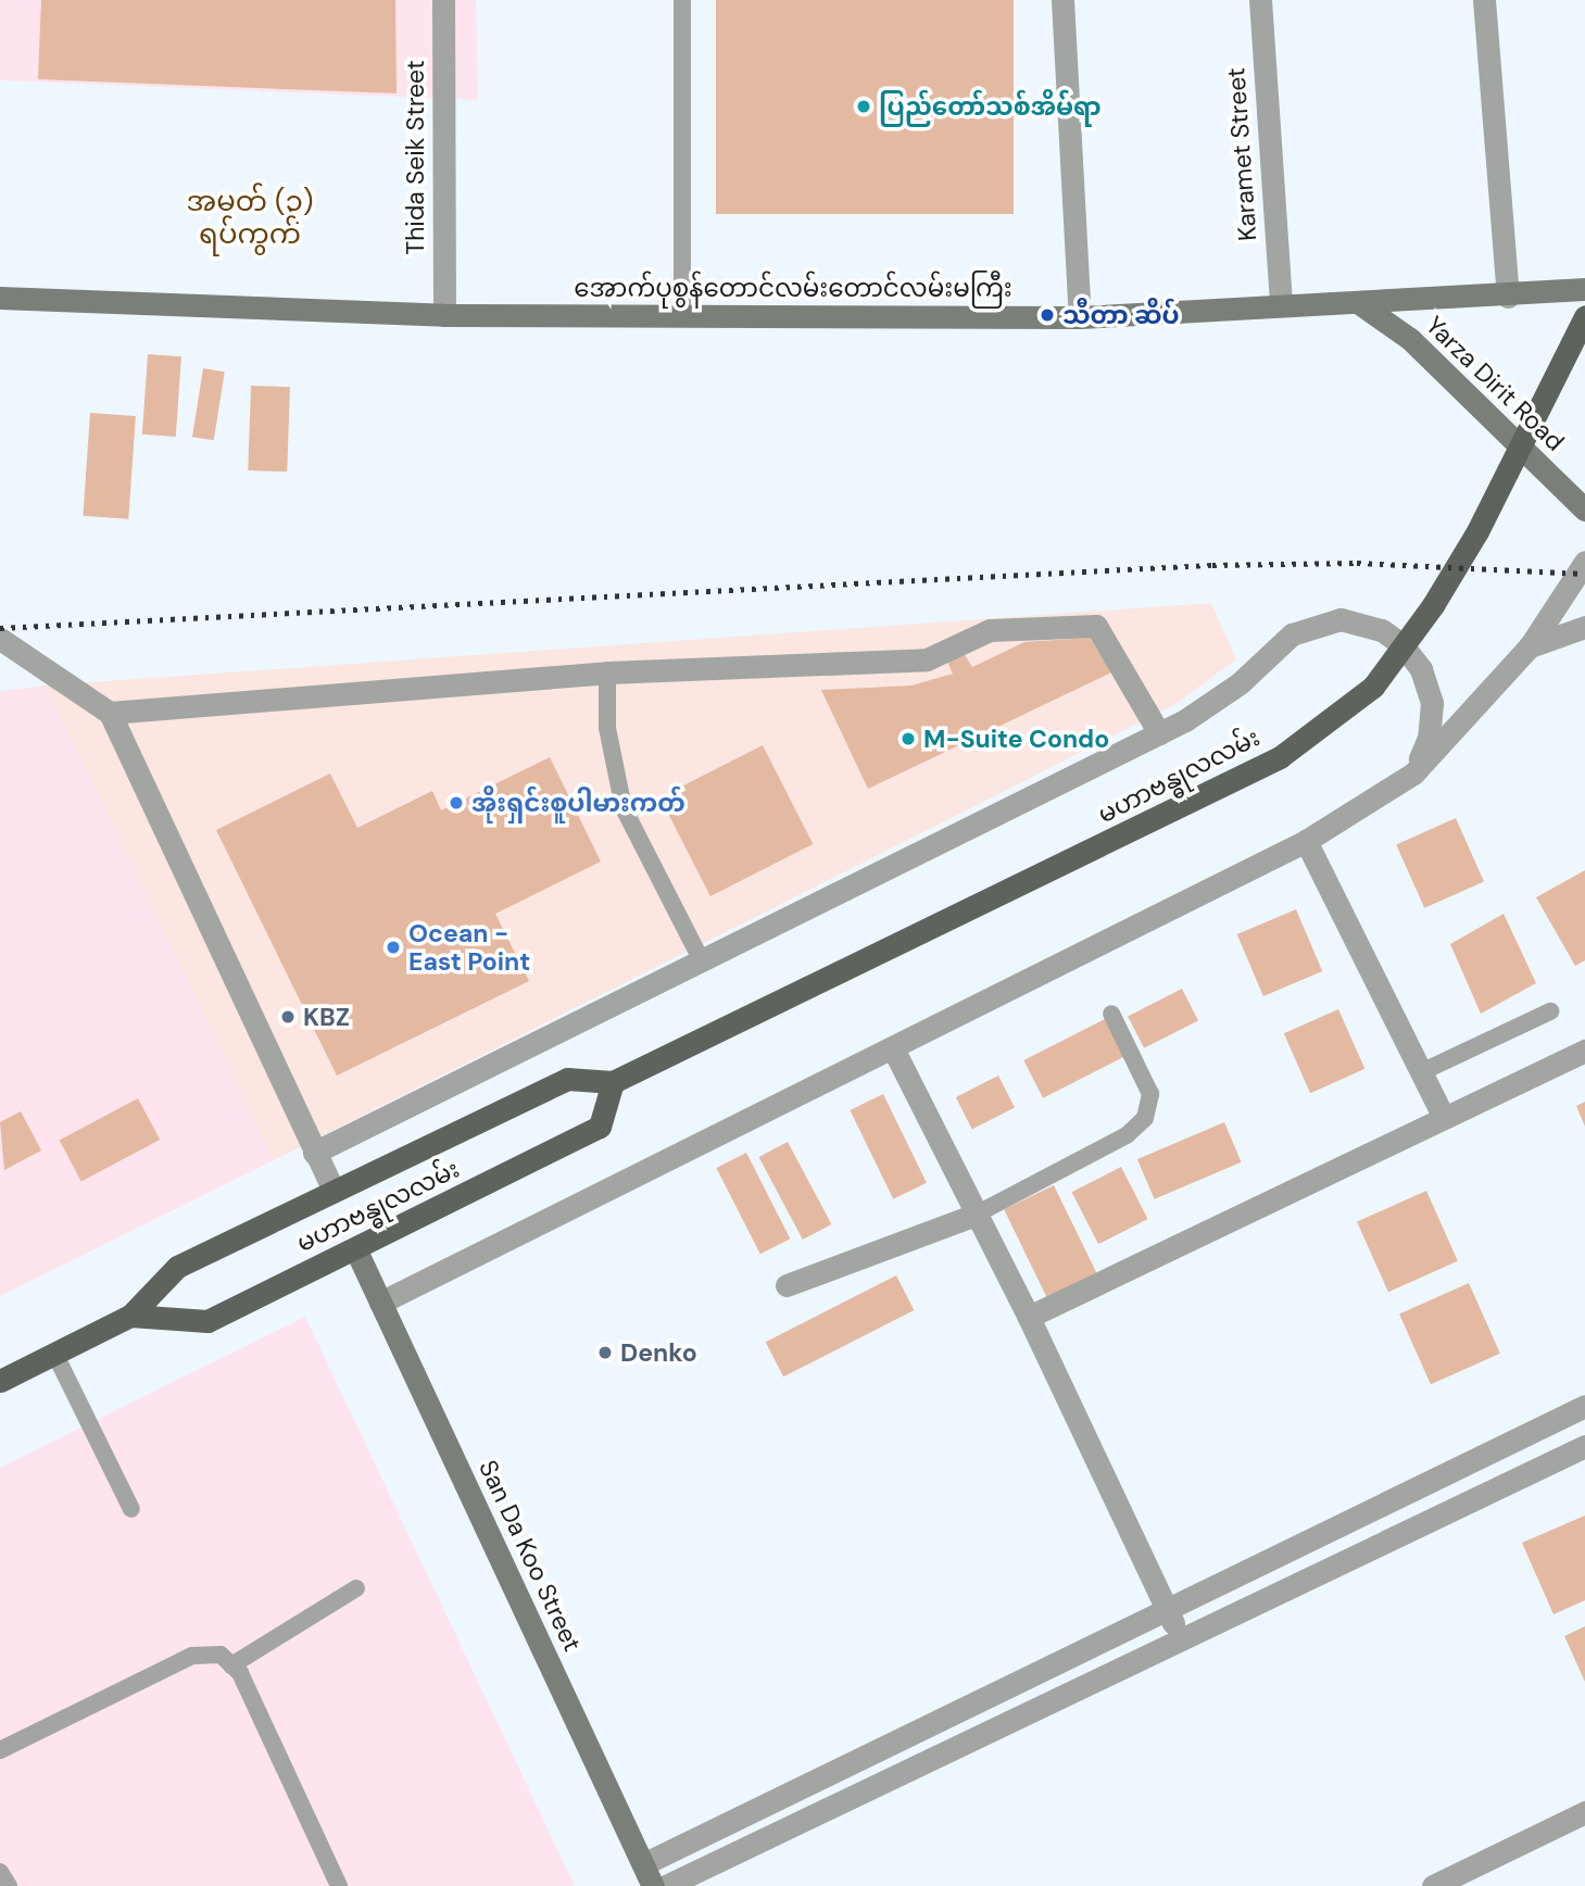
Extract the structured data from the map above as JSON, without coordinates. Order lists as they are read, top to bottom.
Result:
{
  "streets": {
    "main road": [
      "အောက်ပုစွန်တောင်လမ်းတောင်လမ်းမကြီး",
      "Yarza Dirit Road",
      "မဟာဗန္ဓုလလမ်း",
      "San Da Koo Street"
    ],
    "street": ["Karamet Street", "Thida Seik Street"]
  },
  "crossings": [
    ["Karamet Street", "အောက်ပုစွန်တောင်လမ်းတောင်လမ်းမကြီး"],
    ["Thida Seik Street", "အောက်ပုစွန်တောင်လမ်းတောင်လမ်းမကြီး"],
    ["အောက်ပုစွန်တောင်လမ်းတောင်လမ်းမကြီး", "Yarza Dirit Road"],
    ["မဟာဗန္ဓုလလမ်း", "San Da Koo Street"]
  ],
  "districts": ["အမှတ် (၃) ရပ်ကွက်"],
  "places": [
    "ပြည်တော်သစ်အိမ််ရာ",
    "သီတာ ဆိပ်",
    "M-Suite Condo",
    "အိုးရှင်းစူပါမားကတ်",
    "Ocean - East Point",
    "KBZ",
    "Denko"
  ]
}
